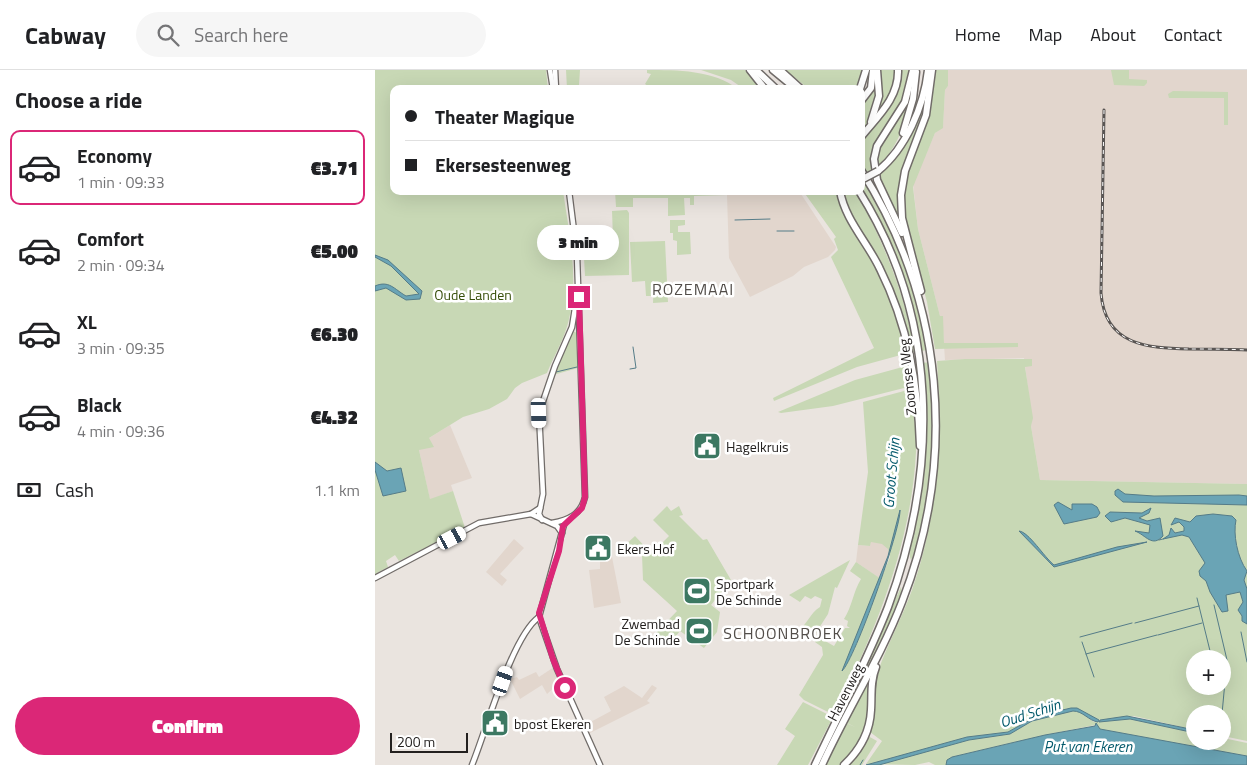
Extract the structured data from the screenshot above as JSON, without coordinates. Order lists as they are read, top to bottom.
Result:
{
  "streets": {
    "highway": ["Zoomse Weg", "Havenweg"]
  },
  "crossings": [
    ["Zoomse Weg", "Havenweg"]
  ],
  "districts": ["ROZEMAAI", "SCHOONBROEK"],
  "water": ["Groot Schijn", "Oud Schijn", "Put van Ekeren"],
  "parks": ["Oude Landen"],
  "places": {
    "public building": ["Hagelkruis", "Ekers Hof", "bpost Ekeren"],
    "sports": ["Sportpark De Schinde", "Zwembad De Schinde"]
  },
  "scale_bar": "200 m",
  "page": {
    "header": "Cabway",
    "search": "Search here",
    "nav": [
      "Home",
      "Map",
      "About",
      "Contact"
    ],
    "heading": "Choose a ride",
    "banner": ["Theater Magique", "Ekersesteenweg"],
    "list": [
      {
        "name": "Economy",
        "note": "1 min · 09:33",
        "value": "€3.71"
      },
      {
        "name": "Comfort",
        "note": "2 min · 09:34",
        "value": "€5.00"
      },
      {
        "name": "XL",
        "note": "3 min · 09:35",
        "value": "€6.30"
      },
      {
        "name": "Black",
        "note": "4 min · 09:36",
        "value": "€4.32"
      }
    ],
    "bubble": "3 min",
    "pay": ["Cash", "1.1 km"],
    "map_buttons": ["+", "−"],
    "buttons": "Confirm",
    "scale": "200 m"
  }
}
